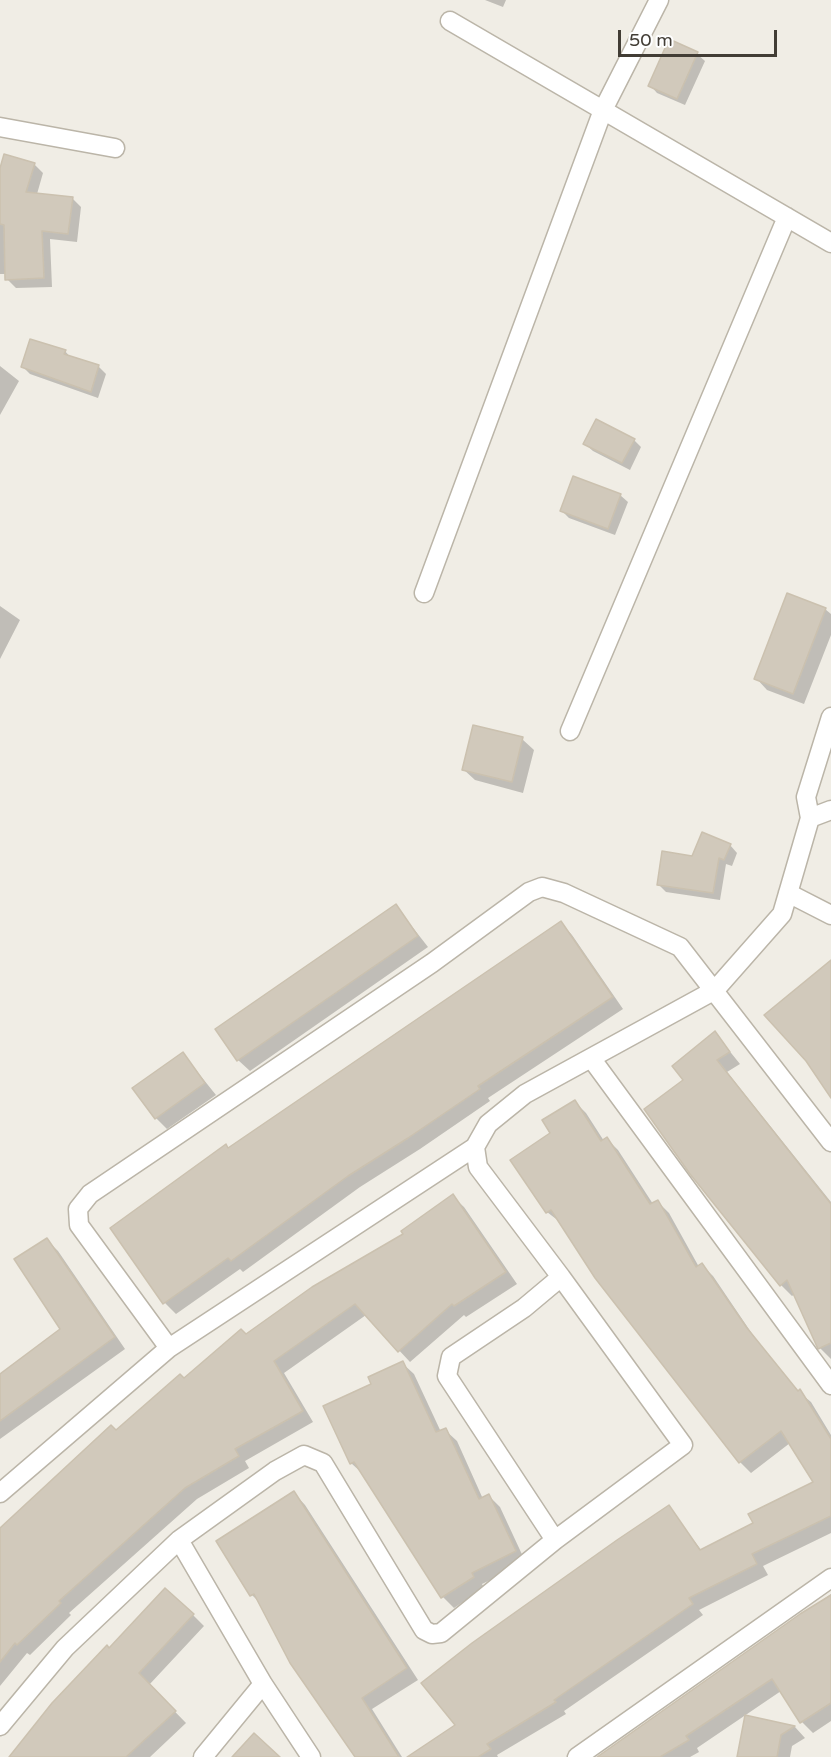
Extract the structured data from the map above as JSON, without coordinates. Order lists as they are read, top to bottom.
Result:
{
  "scale_bar": "50 m"
}
